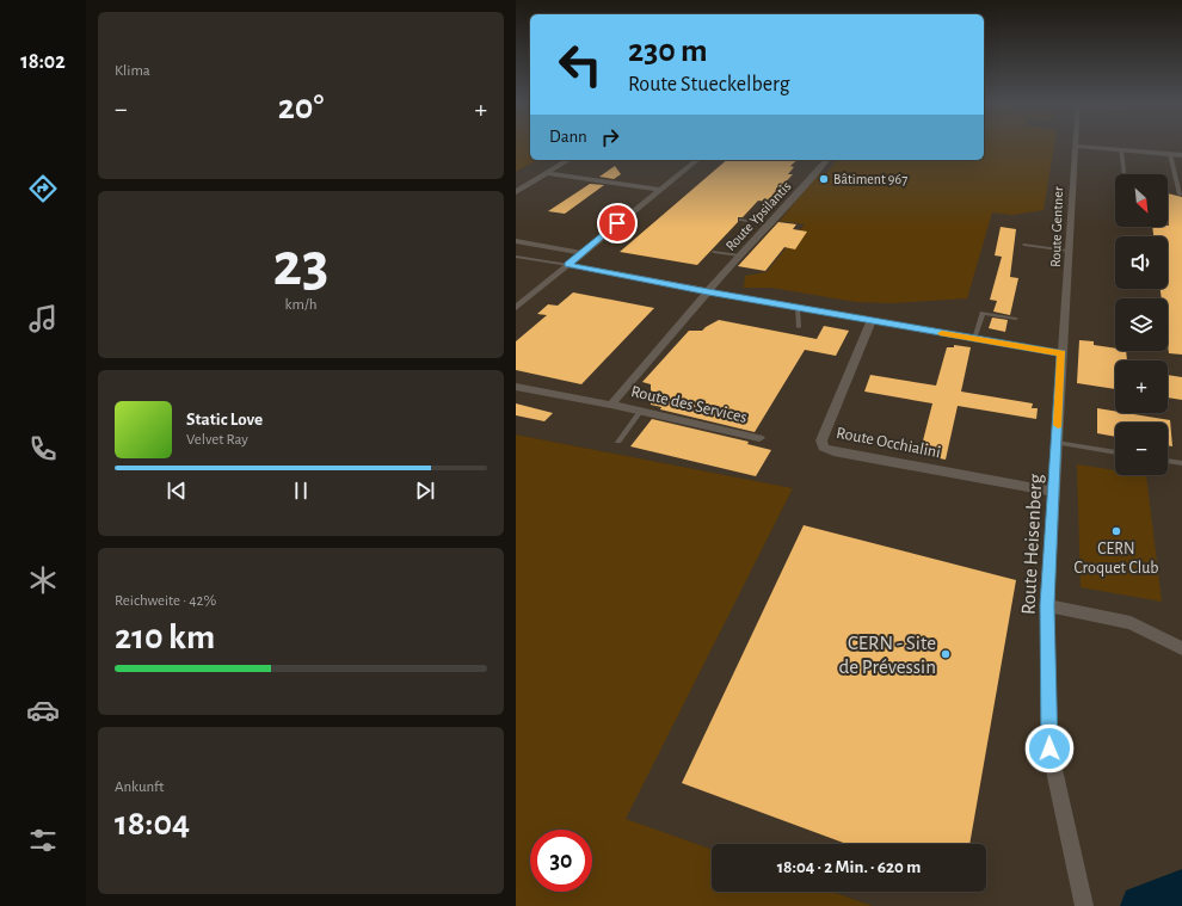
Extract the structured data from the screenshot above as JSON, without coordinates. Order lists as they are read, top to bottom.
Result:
{
  "streets": {
    "street": [
      "Route Ypsilantis",
      "Route Gentner",
      "Route des Services",
      "Route Occhialini",
      "Route Heisenberg"
    ]
  },
  "crossings": [
    ["Route Ypsilantis", "Route des Services"],
    ["Route Gentner", "Route Heisenberg"],
    ["Route Occhialini", "Route Heisenberg"]
  ],
  "places": ["Bâtiment 967", "CERN Croquet Club", "CERN - Site de Prévessin"],
  "north": "bottom right",
  "page": {
    "tabs": "18:02",
    "tile": [
      "Klima",
      ["23", "km/h"],
      ["Reichweite · 42%", "210 km"],
      ["Ankunft", "18:04"]
    ],
    "turn": ["230 m", "Route Stueckelberg"],
    "heat": ["−", "20°", "+"],
    "then": "Dann",
    "map_buttons": ["+", "−"],
    "song": ["Static Love", "Velvet Ray"],
    "limit": "30",
    "trip": "18:04 · 2 Min. · 620 m"
  }
}
